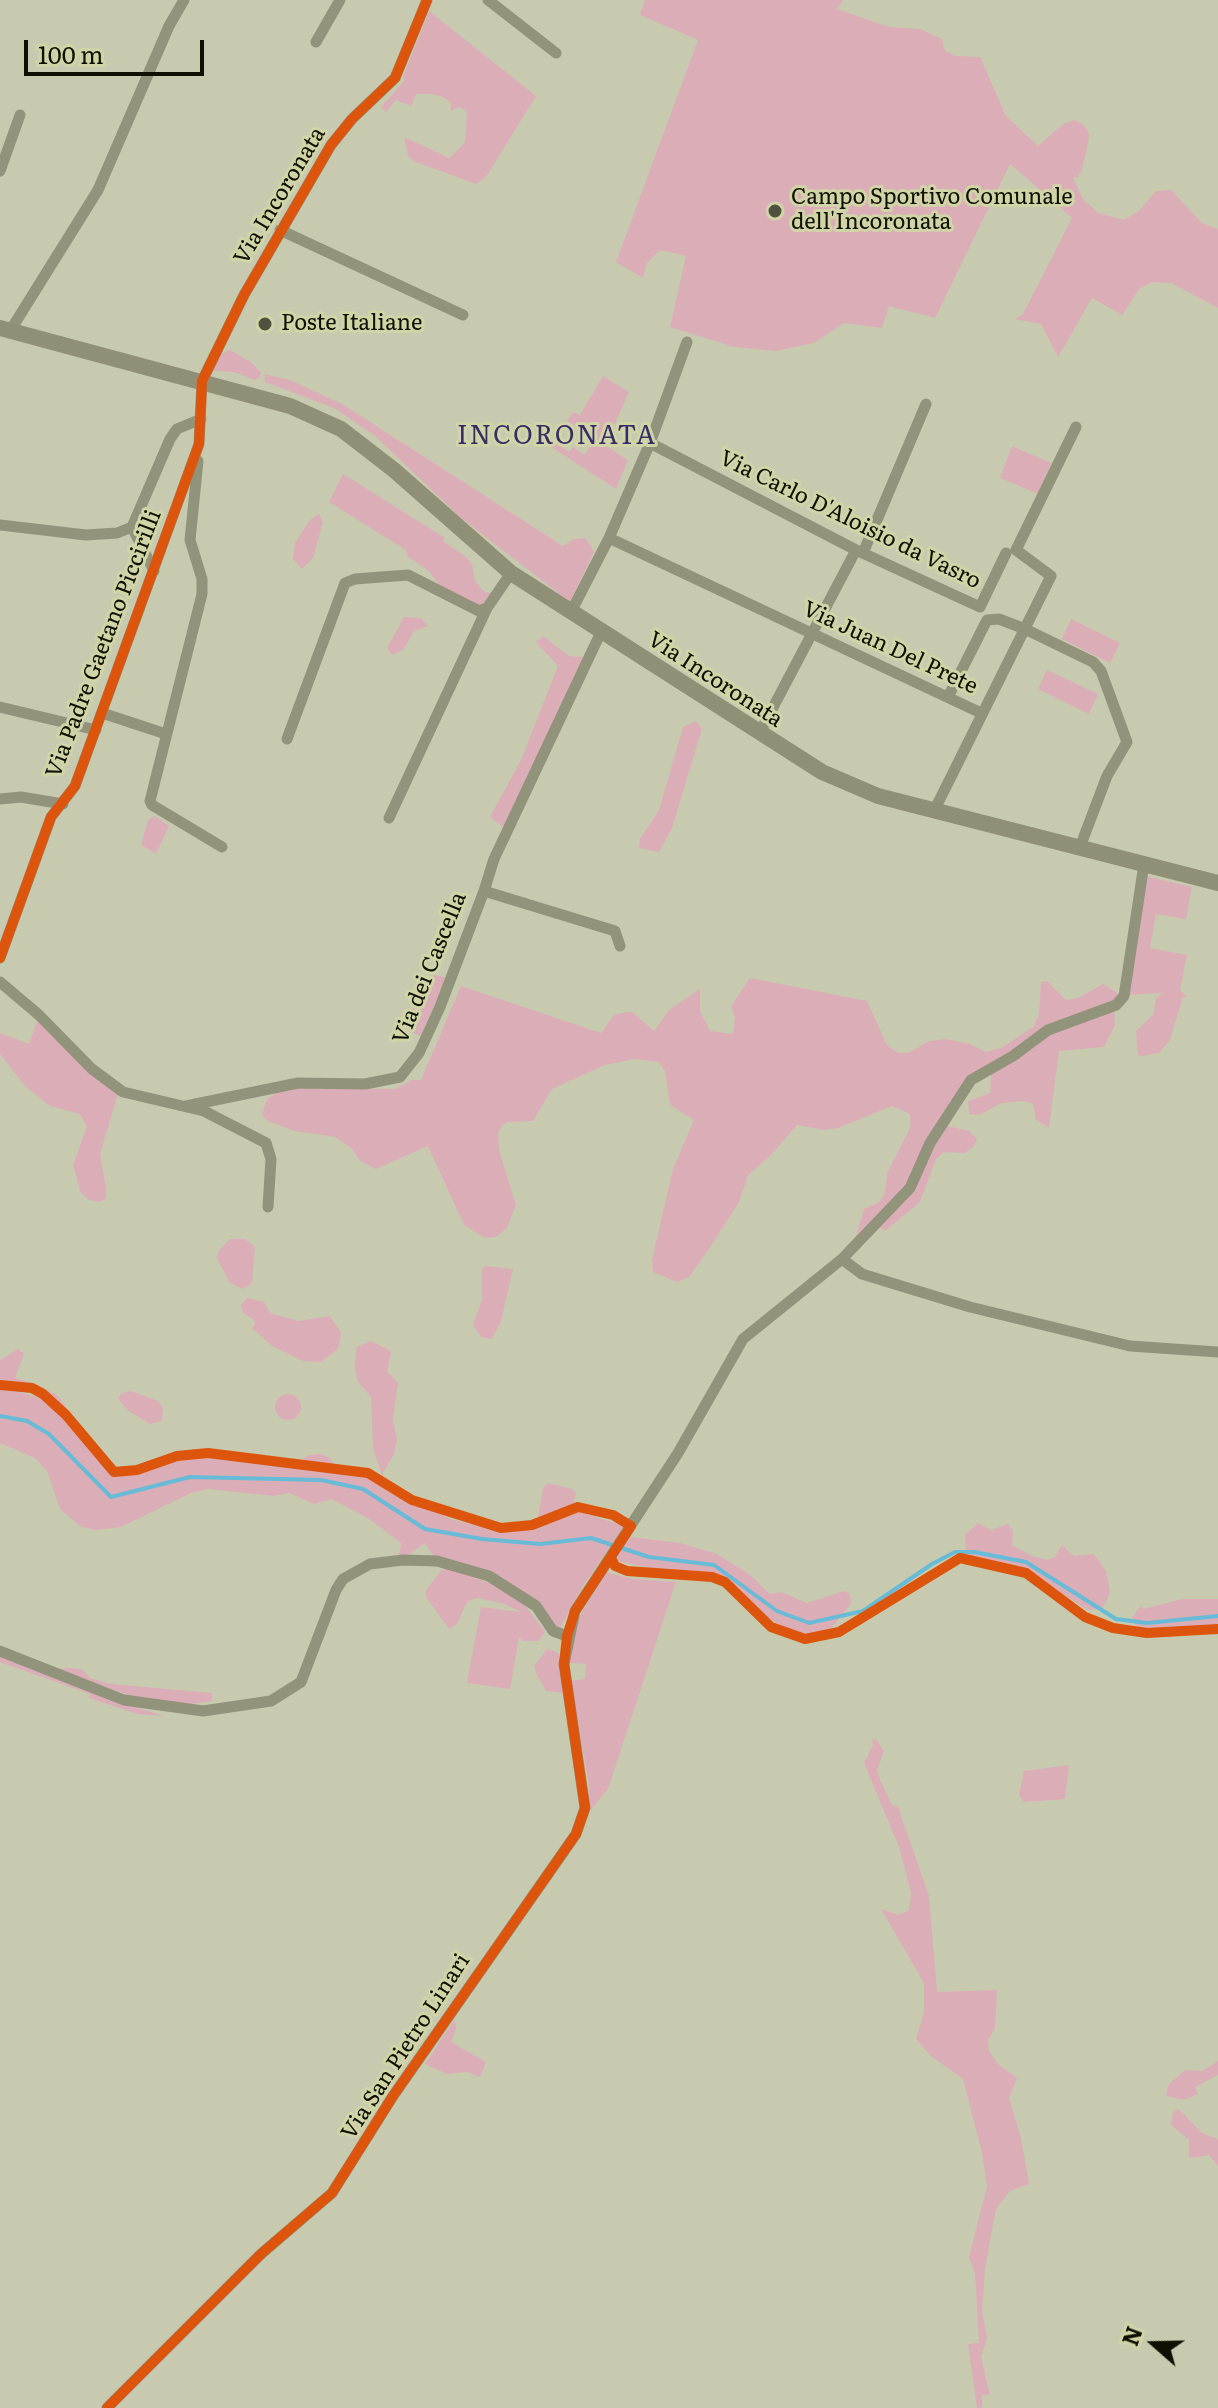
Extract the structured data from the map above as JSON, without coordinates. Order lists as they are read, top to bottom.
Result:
{
  "streets": {
    "main road": ["Via Incoronata"],
    "street": [
      "Via Carlo D'Aloisio da Vasro",
      "Via Padre Gaetano Piccirilli",
      "Via Juan Del Prete",
      "Via dei Cascella",
      "Via San Pietro Linari"
    ]
  },
  "crossings": [
    ["Via Incoronata", "Via Padre Gaetano Piccirilli"],
    ["Via Incoronata", "Via dei Cascella"]
  ],
  "districts": ["INCORONATA"],
  "places": ["Campo Sportivo Comunale dell'Incoronata", "Poste Italiane"],
  "scale_bar": "100 m",
  "north": "left"
}
